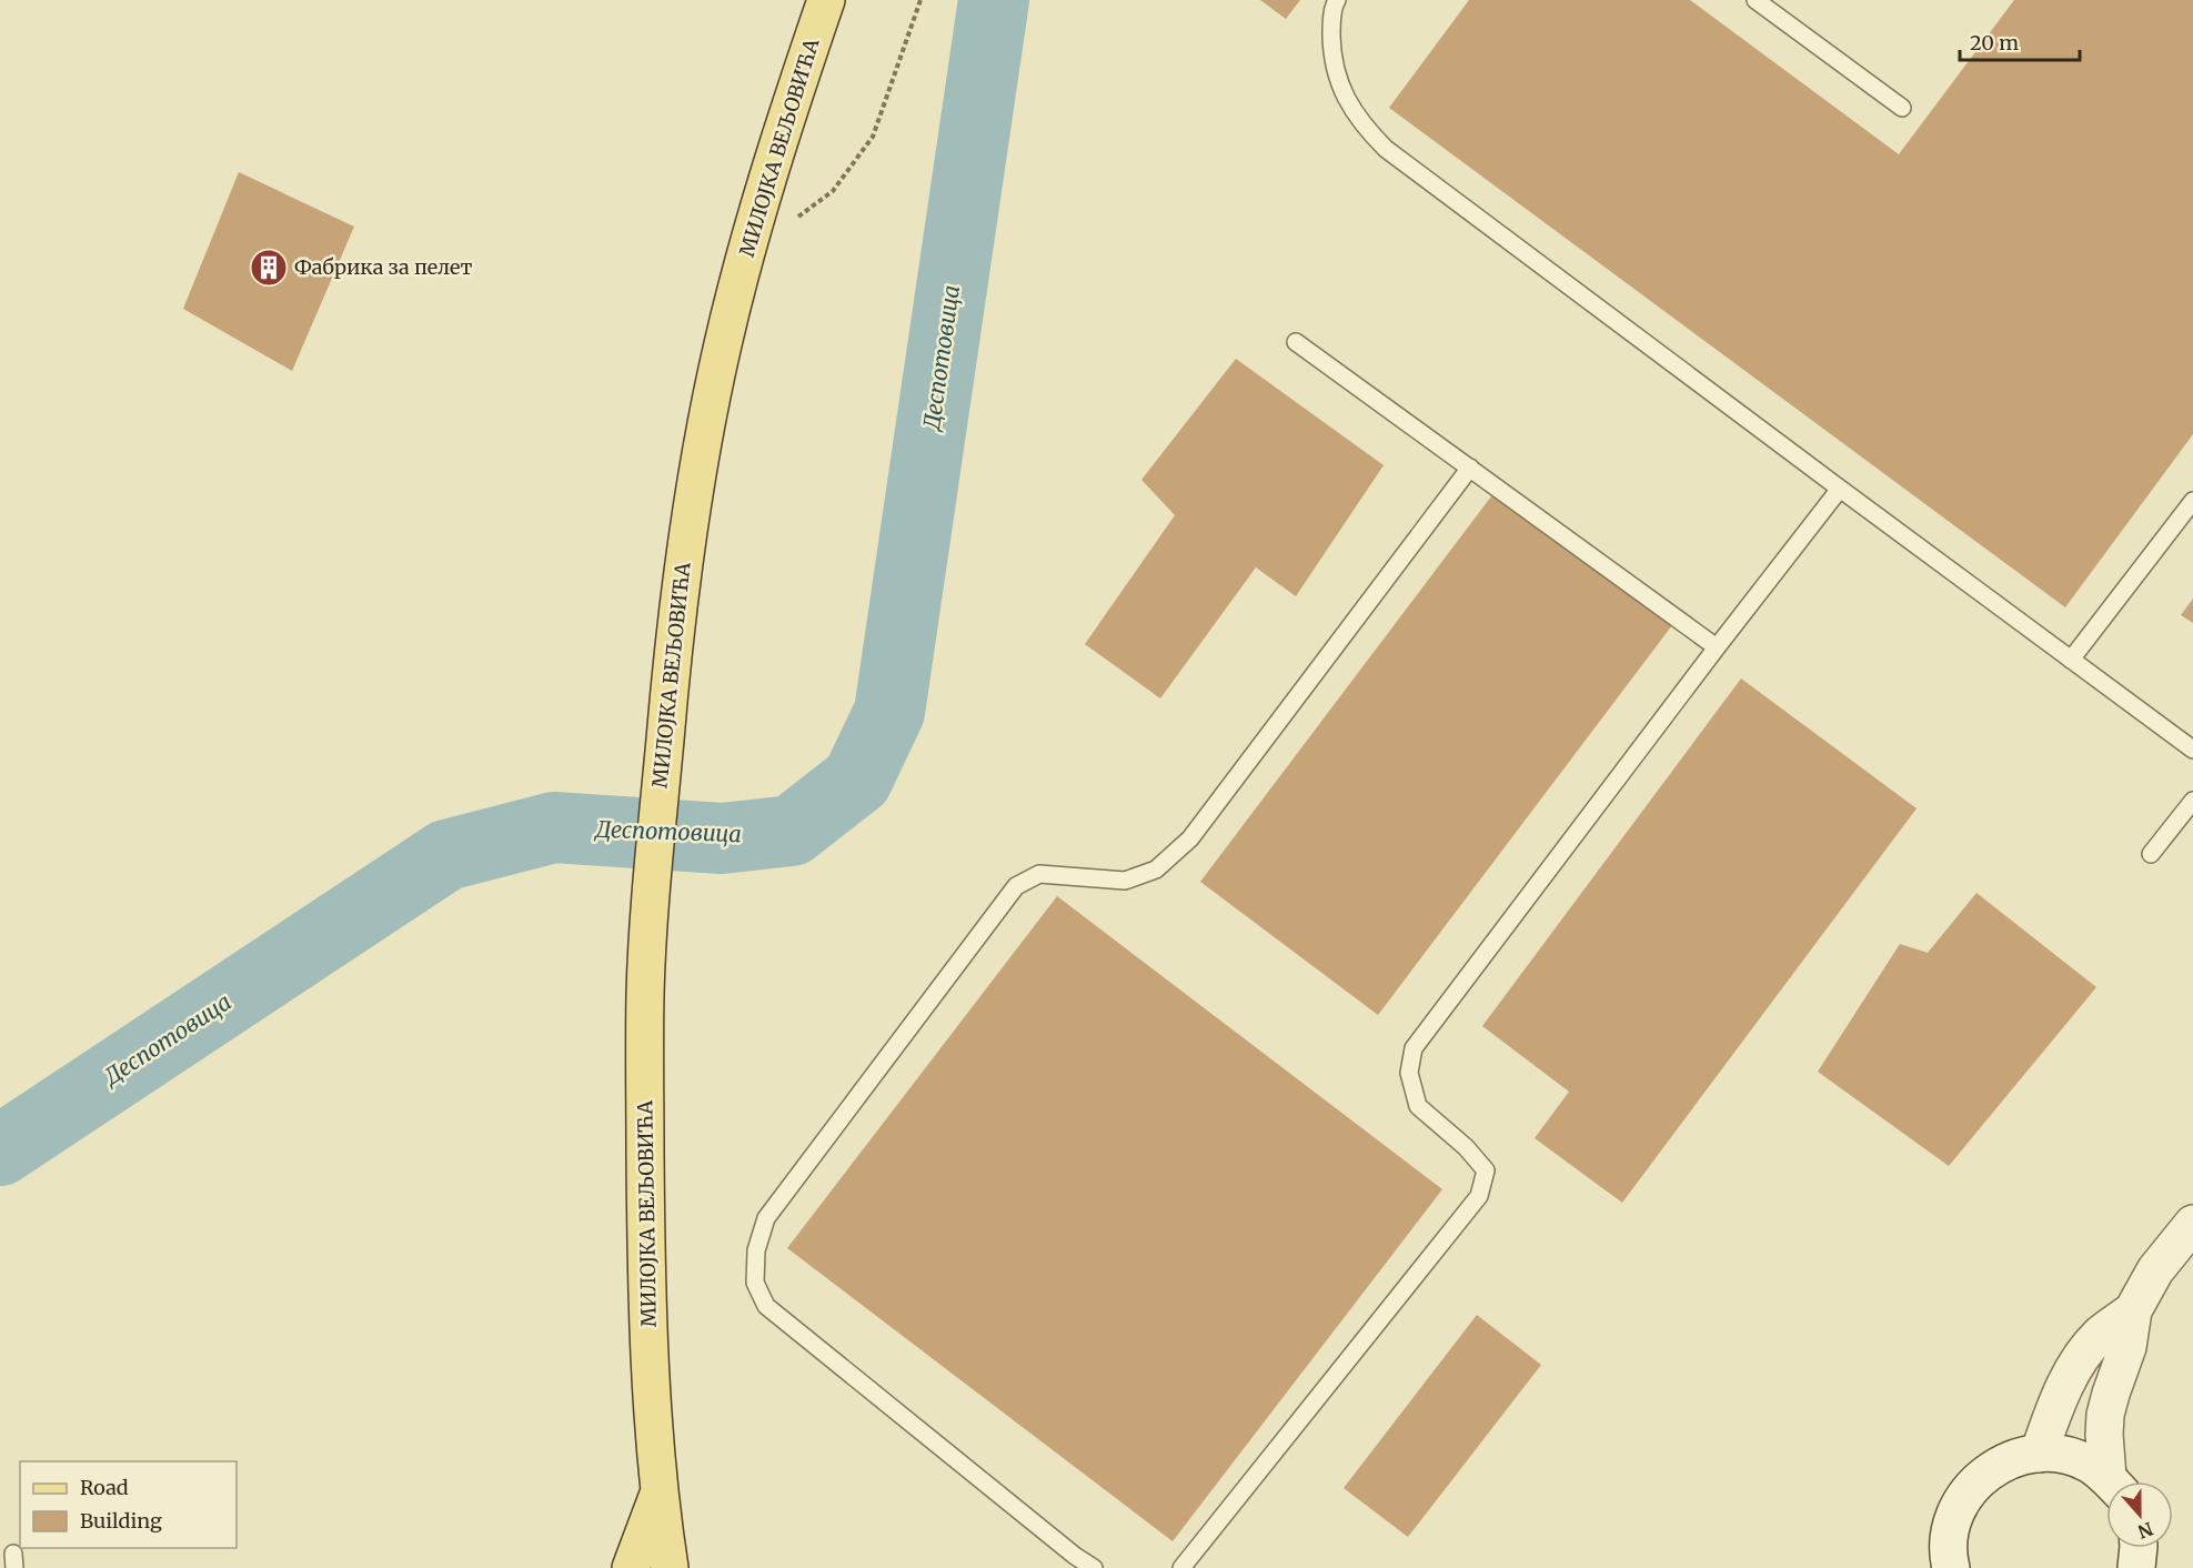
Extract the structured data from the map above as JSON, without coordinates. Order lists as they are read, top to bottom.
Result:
{
  "streets": {
    "main road": ["МИЛОЈКА ВЕЉОВИЋА"]
  },
  "water": ["Деспотовица"],
  "places": {
    "building": ["Фабрика за пелет"]
  },
  "legend": ["Road", "Building"],
  "scale_bar": "20 m",
  "north": "bottom"
}
